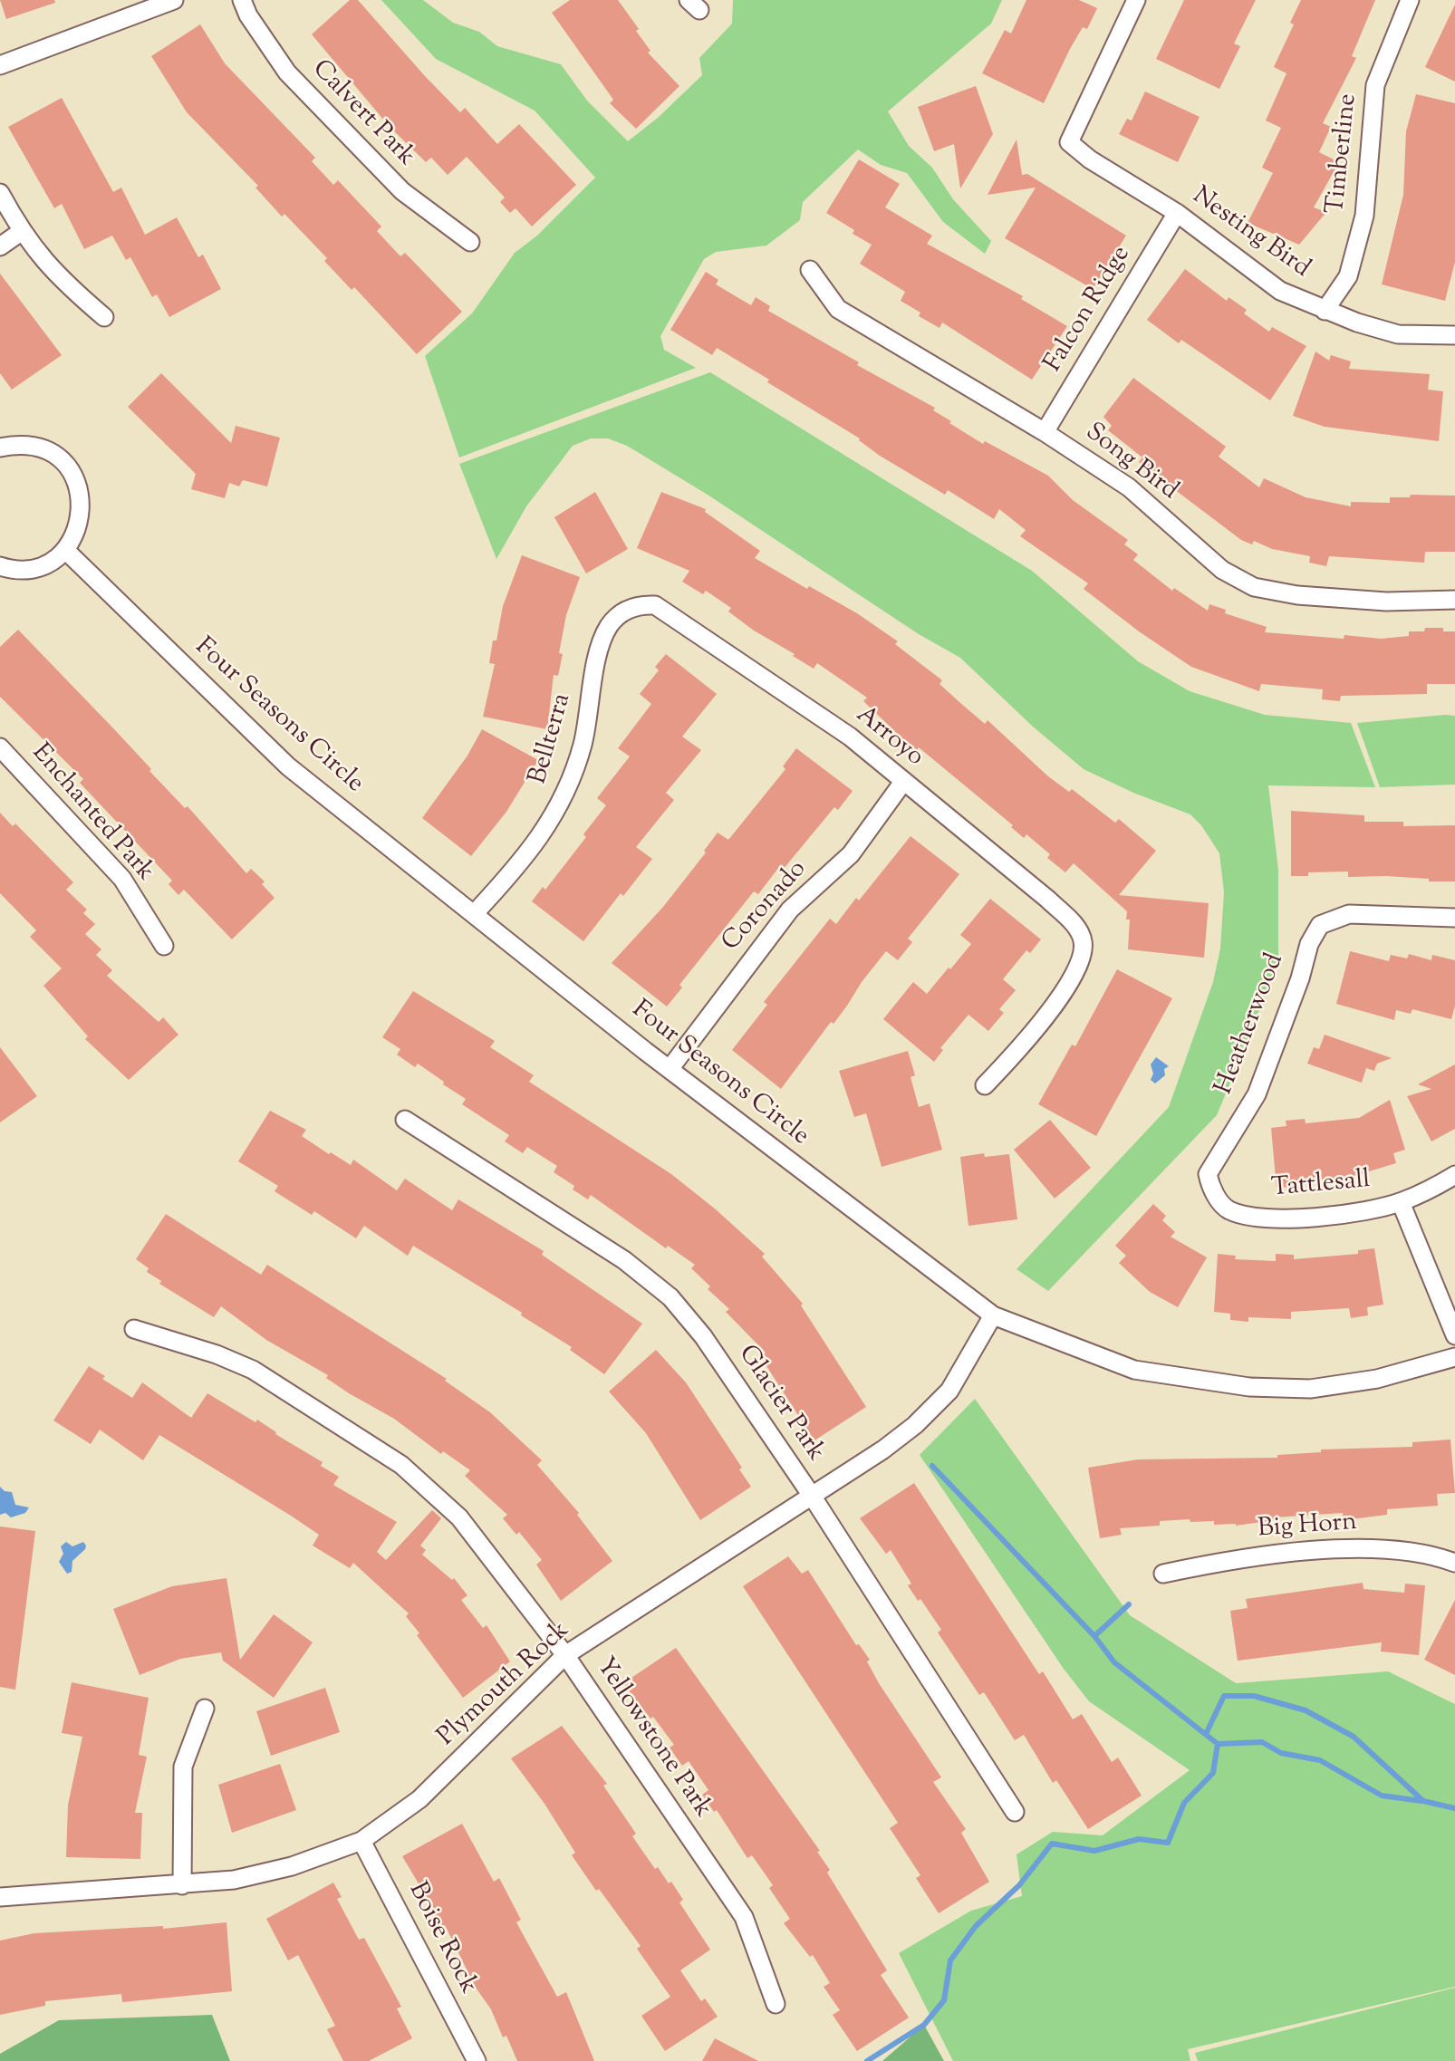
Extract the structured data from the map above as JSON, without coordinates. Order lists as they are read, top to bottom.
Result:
{
  "streets": {
    "street": [
      "Calvert Park",
      "Timberline",
      "Nesting Bird",
      "Falcon Ridge",
      "Song Bird",
      "Four Seasons Circle",
      "Arroyo",
      "Bellterra",
      "Enchanted Park",
      "Coronado",
      "Heatherwood",
      "Tattlesall",
      "Glacier Park",
      "Big Horn",
      "Plymouth Rock",
      "Yellowstone Park",
      "Boise Rock"
    ]
  },
  "crossings": [
    ["Timberline", "Nesting Bird"],
    ["Nesting Bird", "Falcon Ridge"],
    ["Falcon Ridge", "Song Bird"],
    ["Four Seasons Circle", "Bellterra"],
    ["Four Seasons Circle", "Coronado"],
    ["Four Seasons Circle", "Plymouth Rock"],
    ["Arroyo", "Bellterra"],
    ["Arroyo", "Coronado"],
    ["Heatherwood", "Tattlesall"],
    ["Glacier Park", "Plymouth Rock"],
    ["Plymouth Rock", "Yellowstone Park"],
    ["Plymouth Rock", "Boise Rock"]
  ]
}
